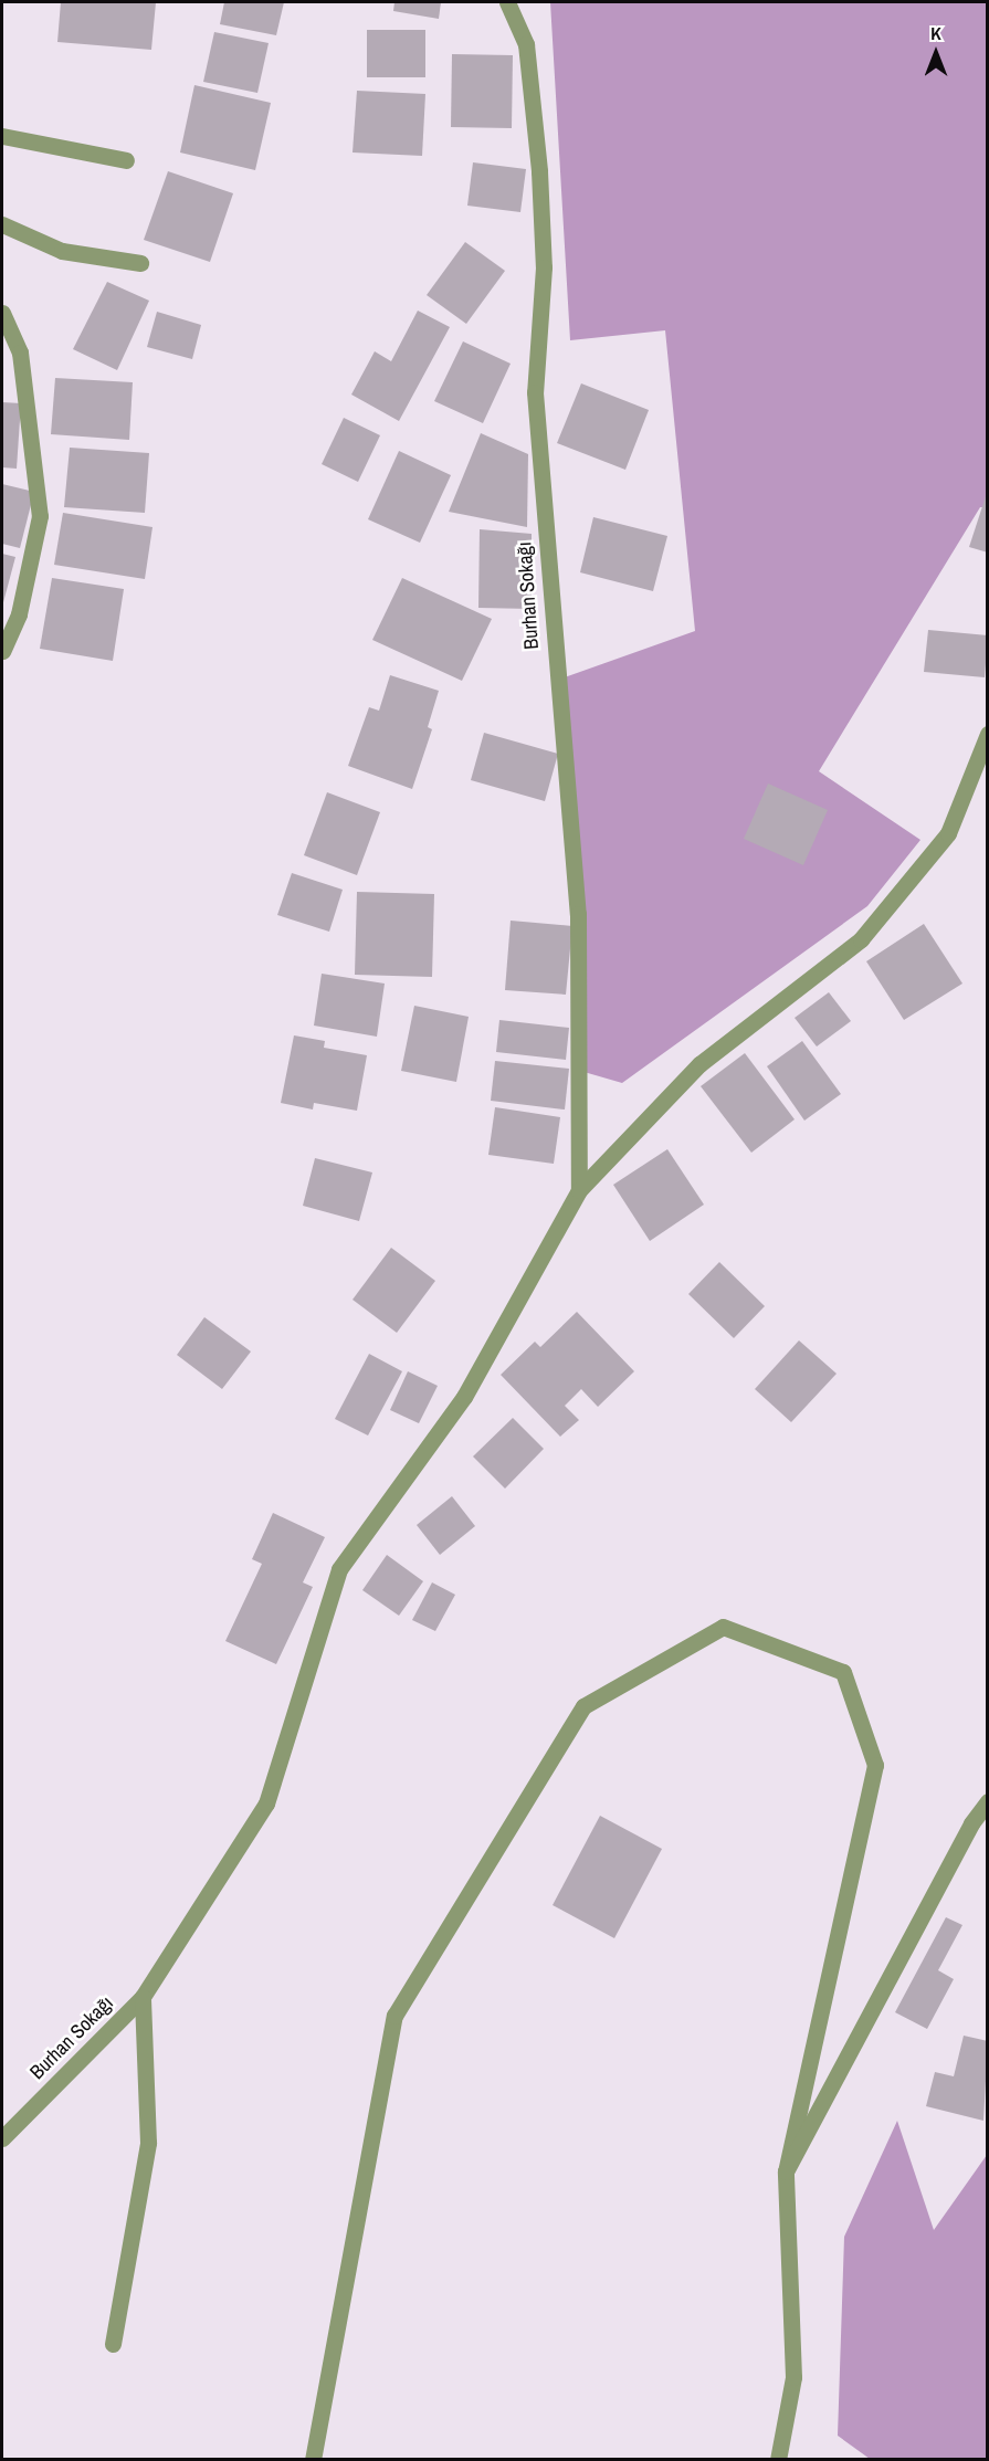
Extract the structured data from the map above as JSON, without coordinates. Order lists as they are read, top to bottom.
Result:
{
  "streets": {
    "street": ["Burhan Sokağı"]
  },
  "north": "top"
}
